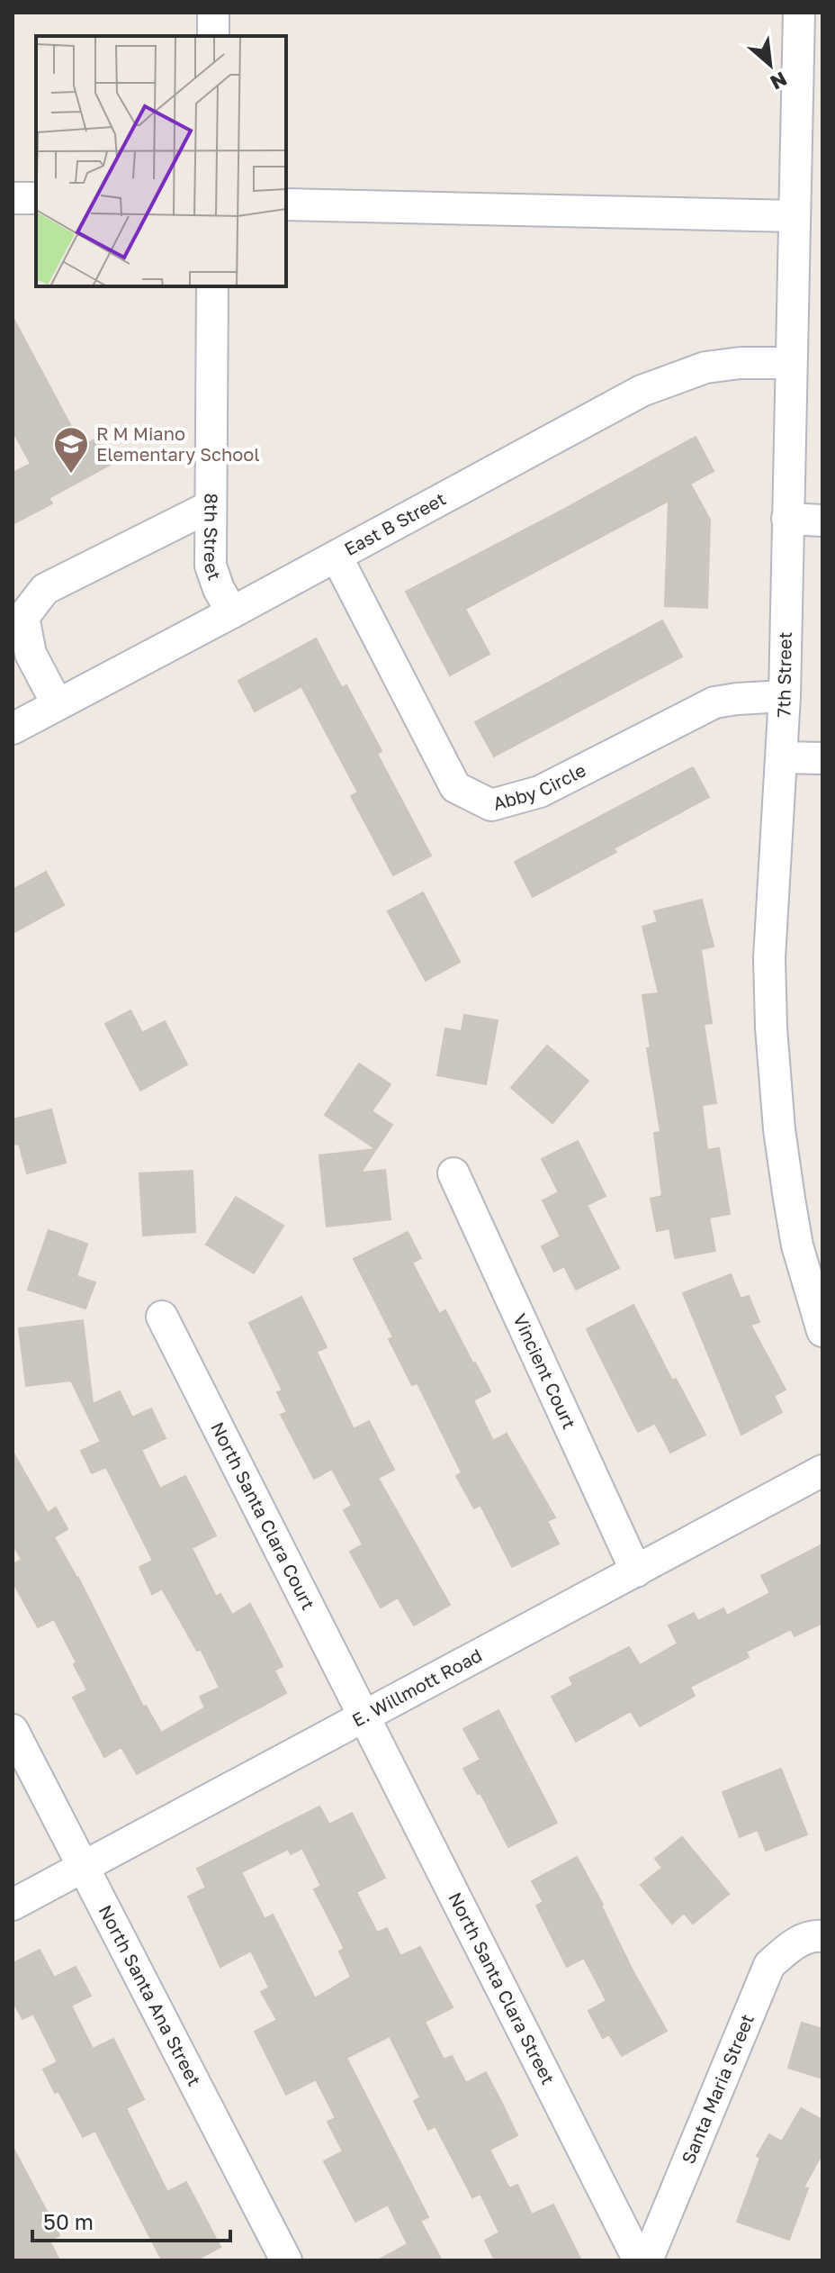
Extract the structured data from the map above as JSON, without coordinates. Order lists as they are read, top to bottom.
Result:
{
  "streets": {
    "street": [
      "East B Street",
      "8th Street",
      "7th Street",
      "Abby Circle",
      "Vincient Court",
      "North Santa Clara Court",
      "E. Willmott Road",
      "North Santa Clara Street",
      "North Santa Ana Street",
      "Santa Maria Street"
    ]
  },
  "crossings": [
    ["East B Street", "8th Street"],
    ["East B Street", "7th Street"],
    ["East B Street", "Abby Circle"],
    ["7th Street", "Abby Circle"],
    ["Vincient Court", "E. Willmott Road"],
    ["North Santa Clara Court", "E. Willmott Road"],
    ["North Santa Clara Court", "North Santa Clara Street"],
    ["E. Willmott Road", "North Santa Clara Street"],
    ["E. Willmott Road", "North Santa Ana Street"]
  ],
  "places": {
    "school or university": ["R M Miano Elementary School"]
  },
  "scale_bar": "50 m",
  "north": "bottom right"
}
